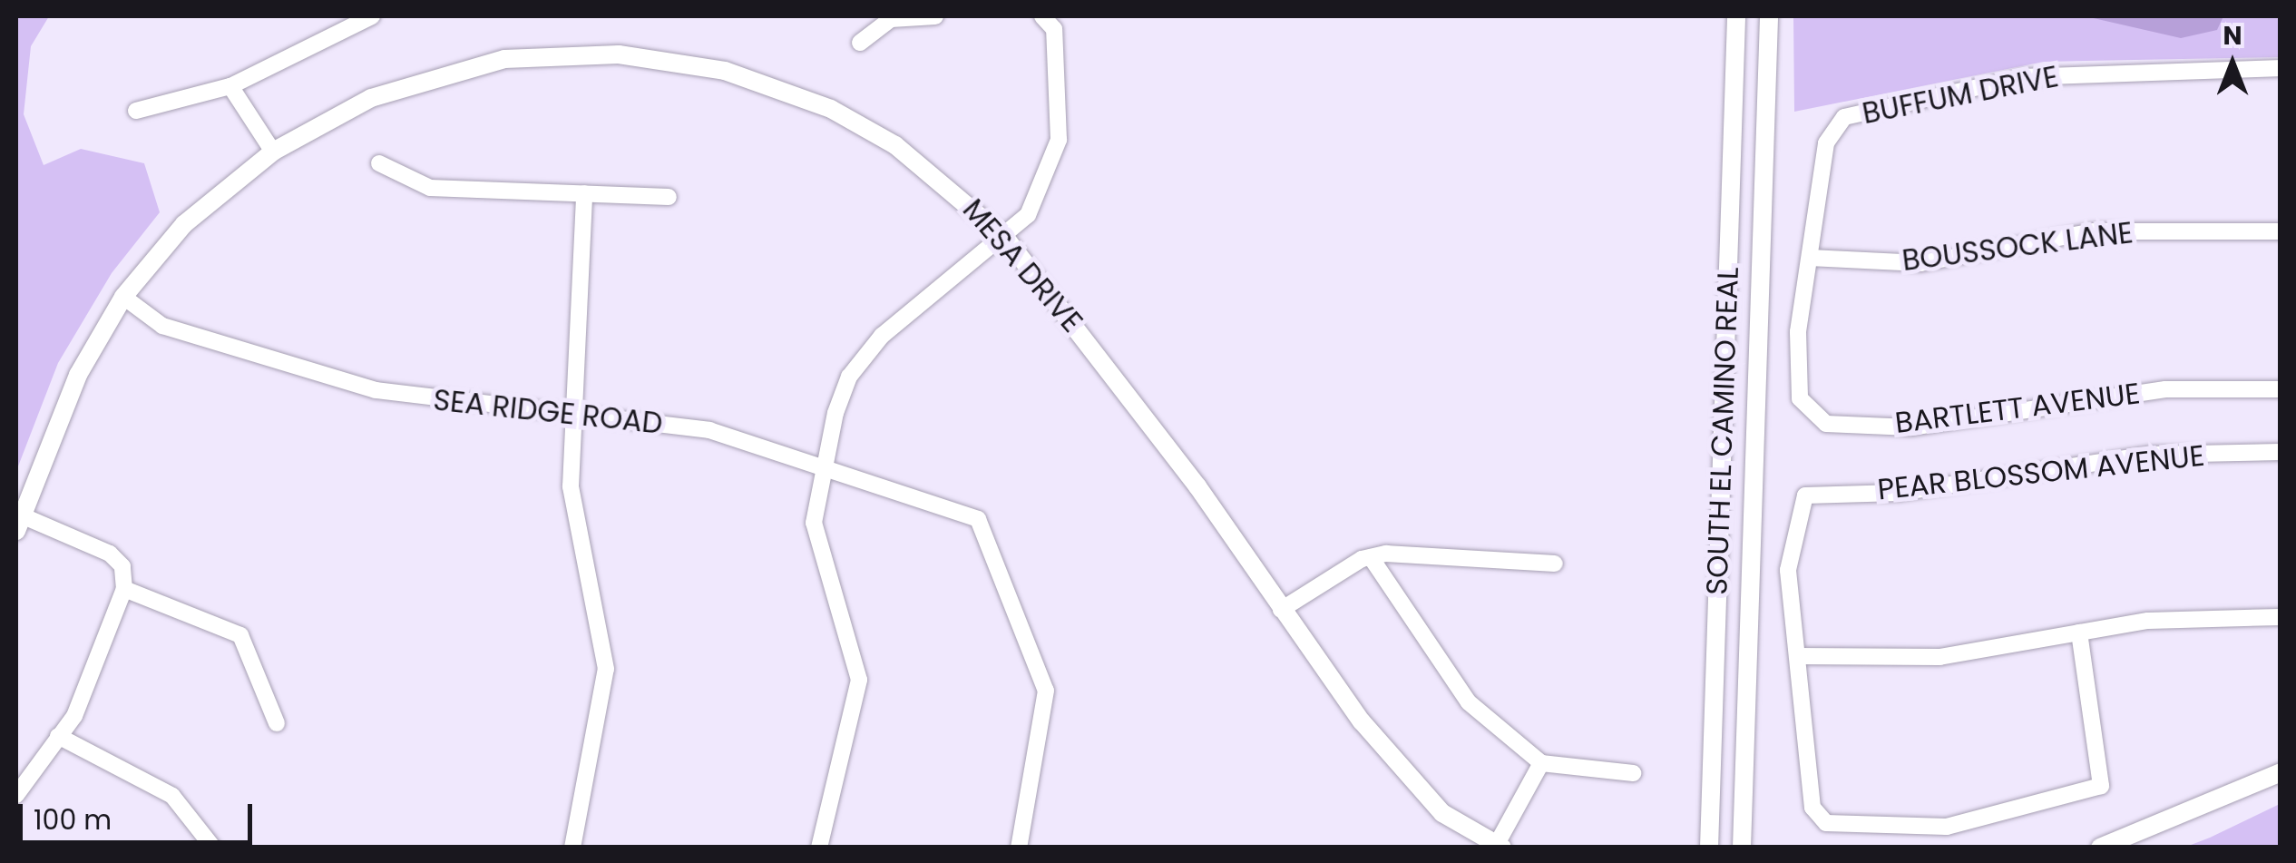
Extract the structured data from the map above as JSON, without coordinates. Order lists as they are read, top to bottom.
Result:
{
  "streets": {
    "main road": ["MESA DRIVE", "SOUTH EL CAMINO REAL"],
    "street": [
      "BUFFUM DRIVE",
      "BOUSSOCK LANE",
      "BARTLETT AVENUE",
      "SEA RIDGE ROAD",
      "PEAR BLOSSOM AVENUE"
    ]
  },
  "crossings": [
    ["BUFFUM DRIVE", "BOUSSOCK LANE"],
    ["BUFFUM DRIVE", "BARTLETT AVENUE"],
    ["BOUSSOCK LANE", "BARTLETT AVENUE"],
    ["MESA DRIVE", "SEA RIDGE ROAD"]
  ],
  "scale_bar": "100 m",
  "north": "top"
}
